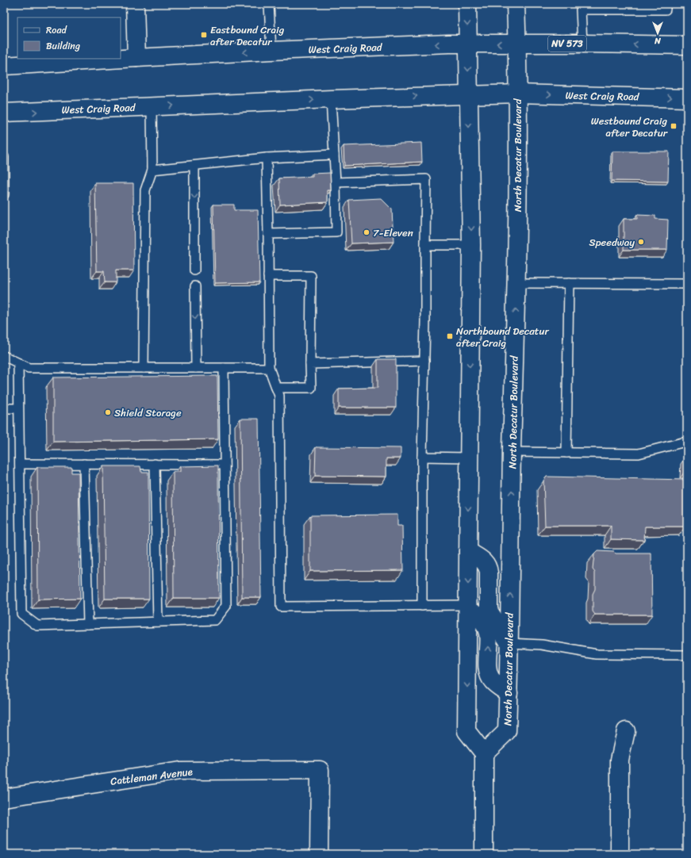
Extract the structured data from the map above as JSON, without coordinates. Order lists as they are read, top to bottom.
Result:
{
  "streets": {
    "main road": [
      "NV 573",
      "West Craig Road",
      "North Decatur Boulevard",
      "Cattleman Avenue"
    ]
  },
  "crossings": [
    ["West Craig Road", "North Decatur Boulevard"]
  ],
  "places": {
    "transit": ["Eastbound Craig after Decatur", "Westbound Craig after Decatur", "Northbound Decatur after Craig"],
    "other": ["7-Eleven", "Speedway", "Shield Storage"]
  },
  "legend": ["Road", "Building"],
  "north": "bottom"
}
